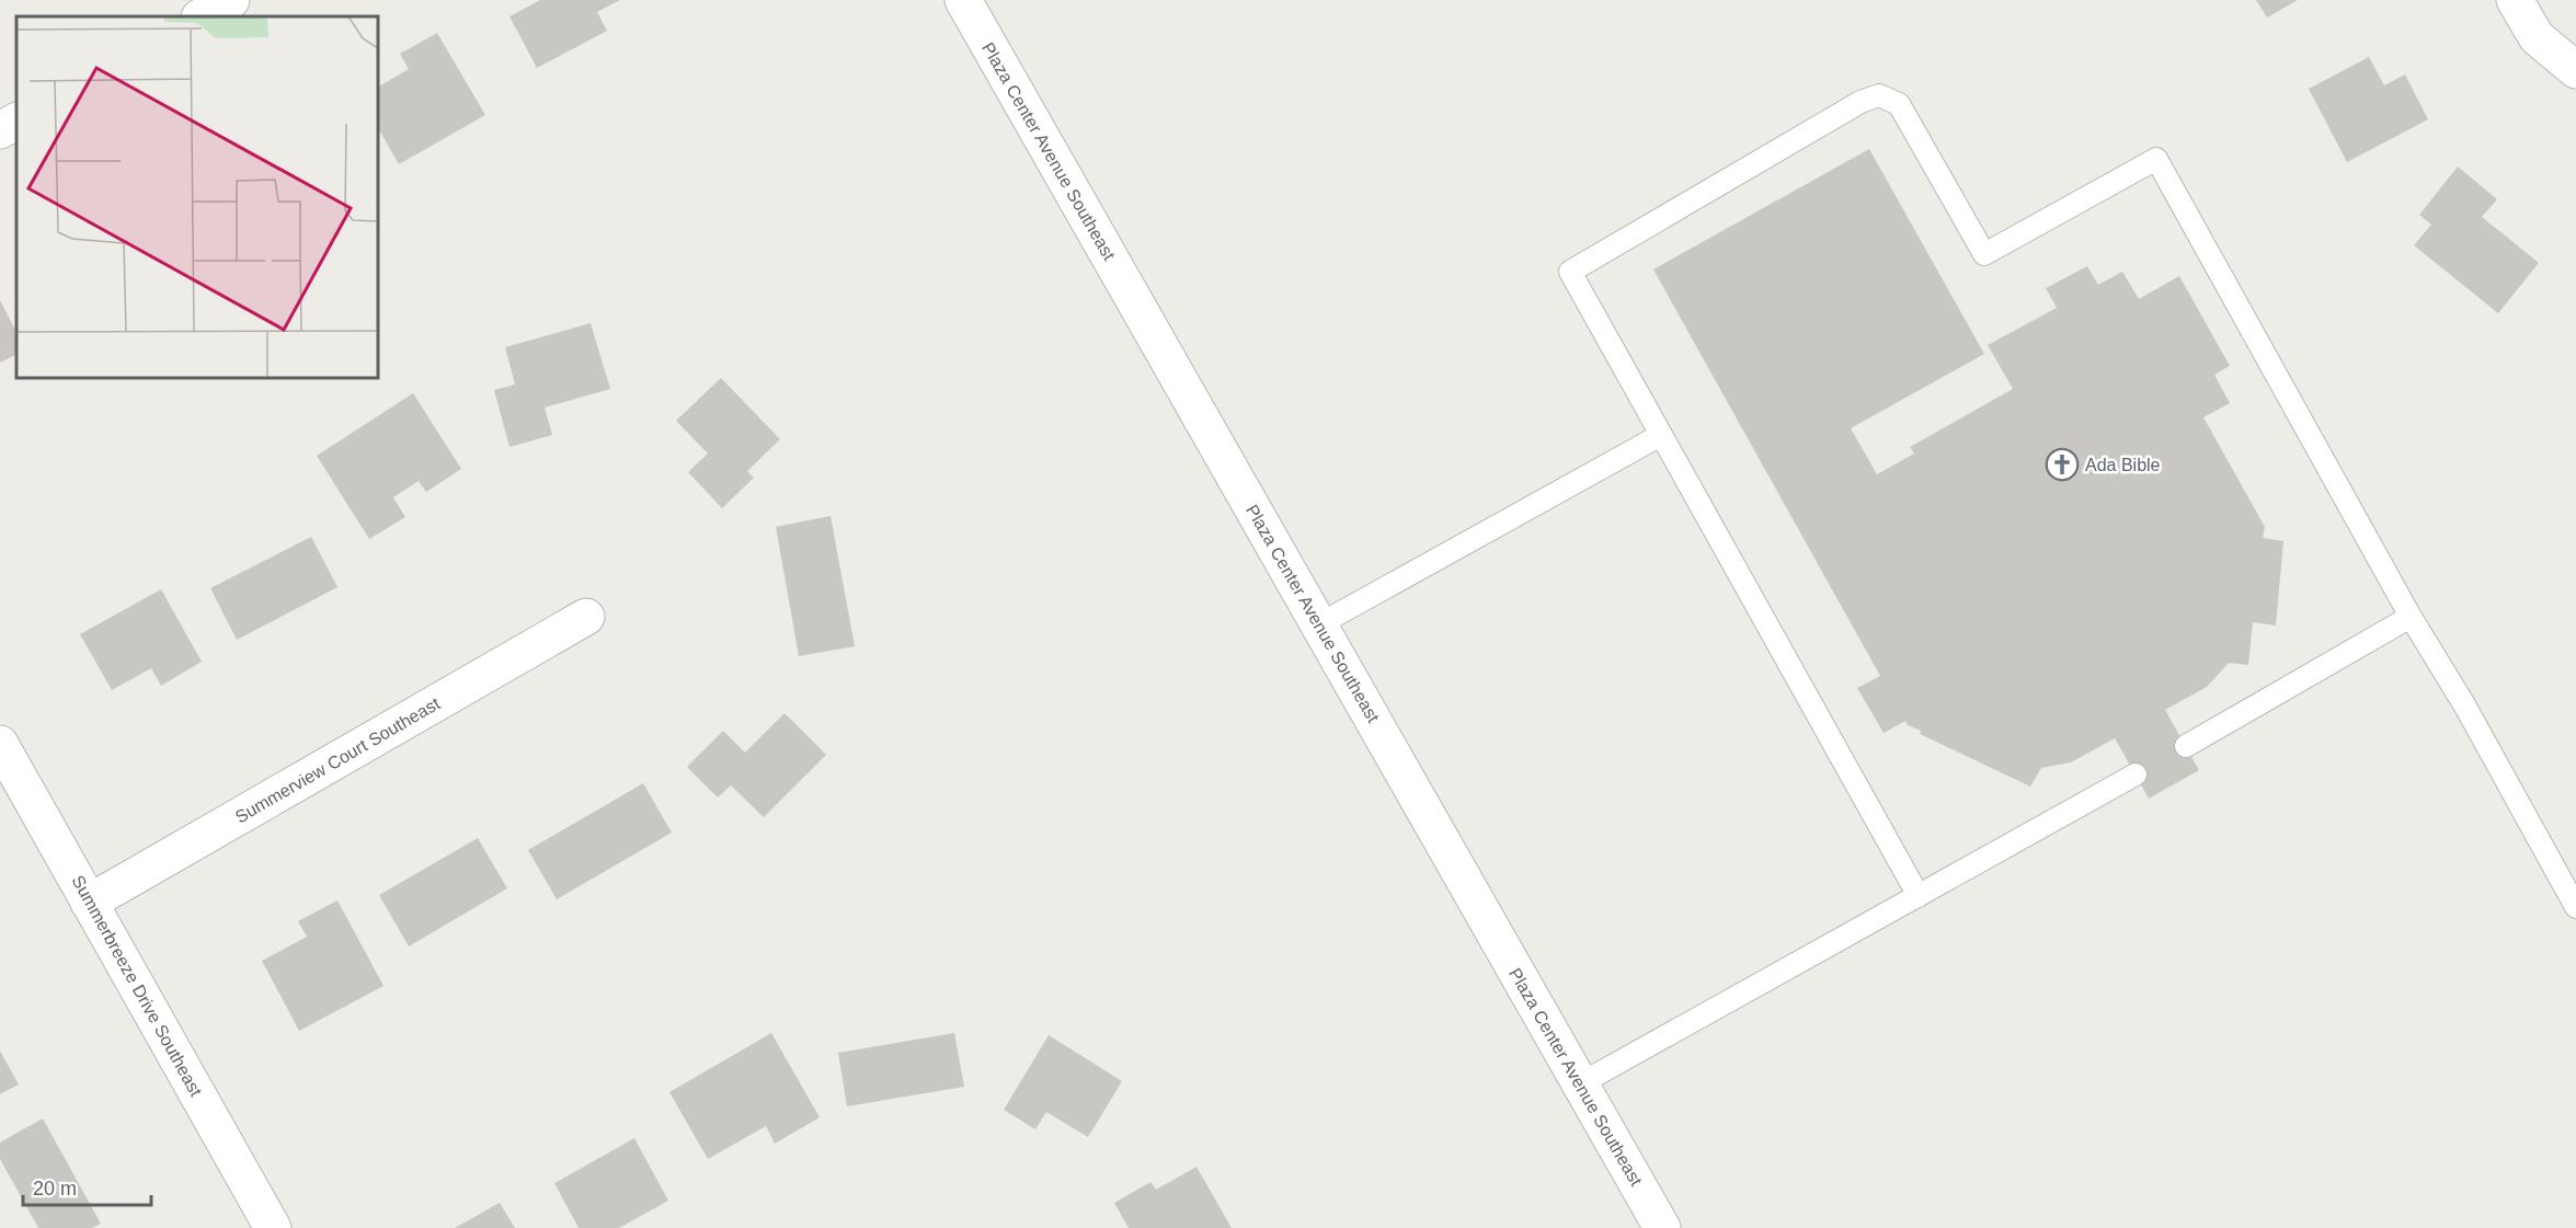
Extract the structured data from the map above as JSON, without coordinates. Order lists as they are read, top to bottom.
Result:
{
  "streets": {
    "street": ["Plaza Center Avenue Southeast", "Summerview Court Southeast", "Summerbreeze Drive Southeast"]
  },
  "crossings": [
    ["Summerview Court Southeast", "Summerbreeze Drive Southeast"]
  ],
  "places": {
    "church": ["Ada Bible"]
  },
  "scale_bar": "20 m"
}
